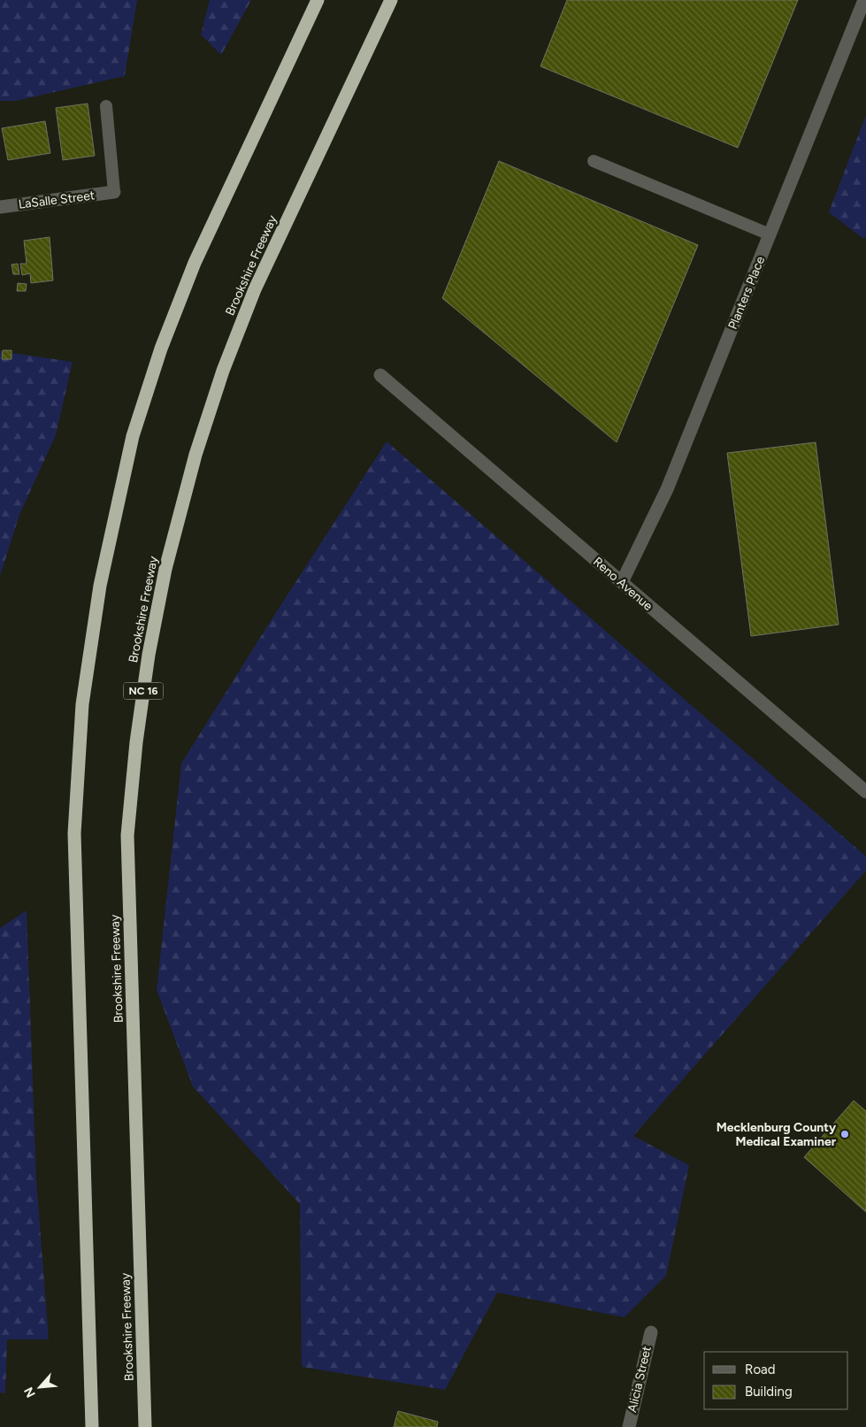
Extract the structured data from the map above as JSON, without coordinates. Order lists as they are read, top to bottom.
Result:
{
  "streets": {
    "highway": ["Brookshire Freeway", "NC 16"],
    "street": [
      "LaSalle Street",
      "Planters Place",
      "Reno Avenue",
      "Alicia Street"
    ]
  },
  "crossings": [
    ["Planters Place", "Reno Avenue"]
  ],
  "places": ["Mecklenburg County Medical Examiner"],
  "legend": ["Road", "Building"],
  "north": "bottom left"
}
